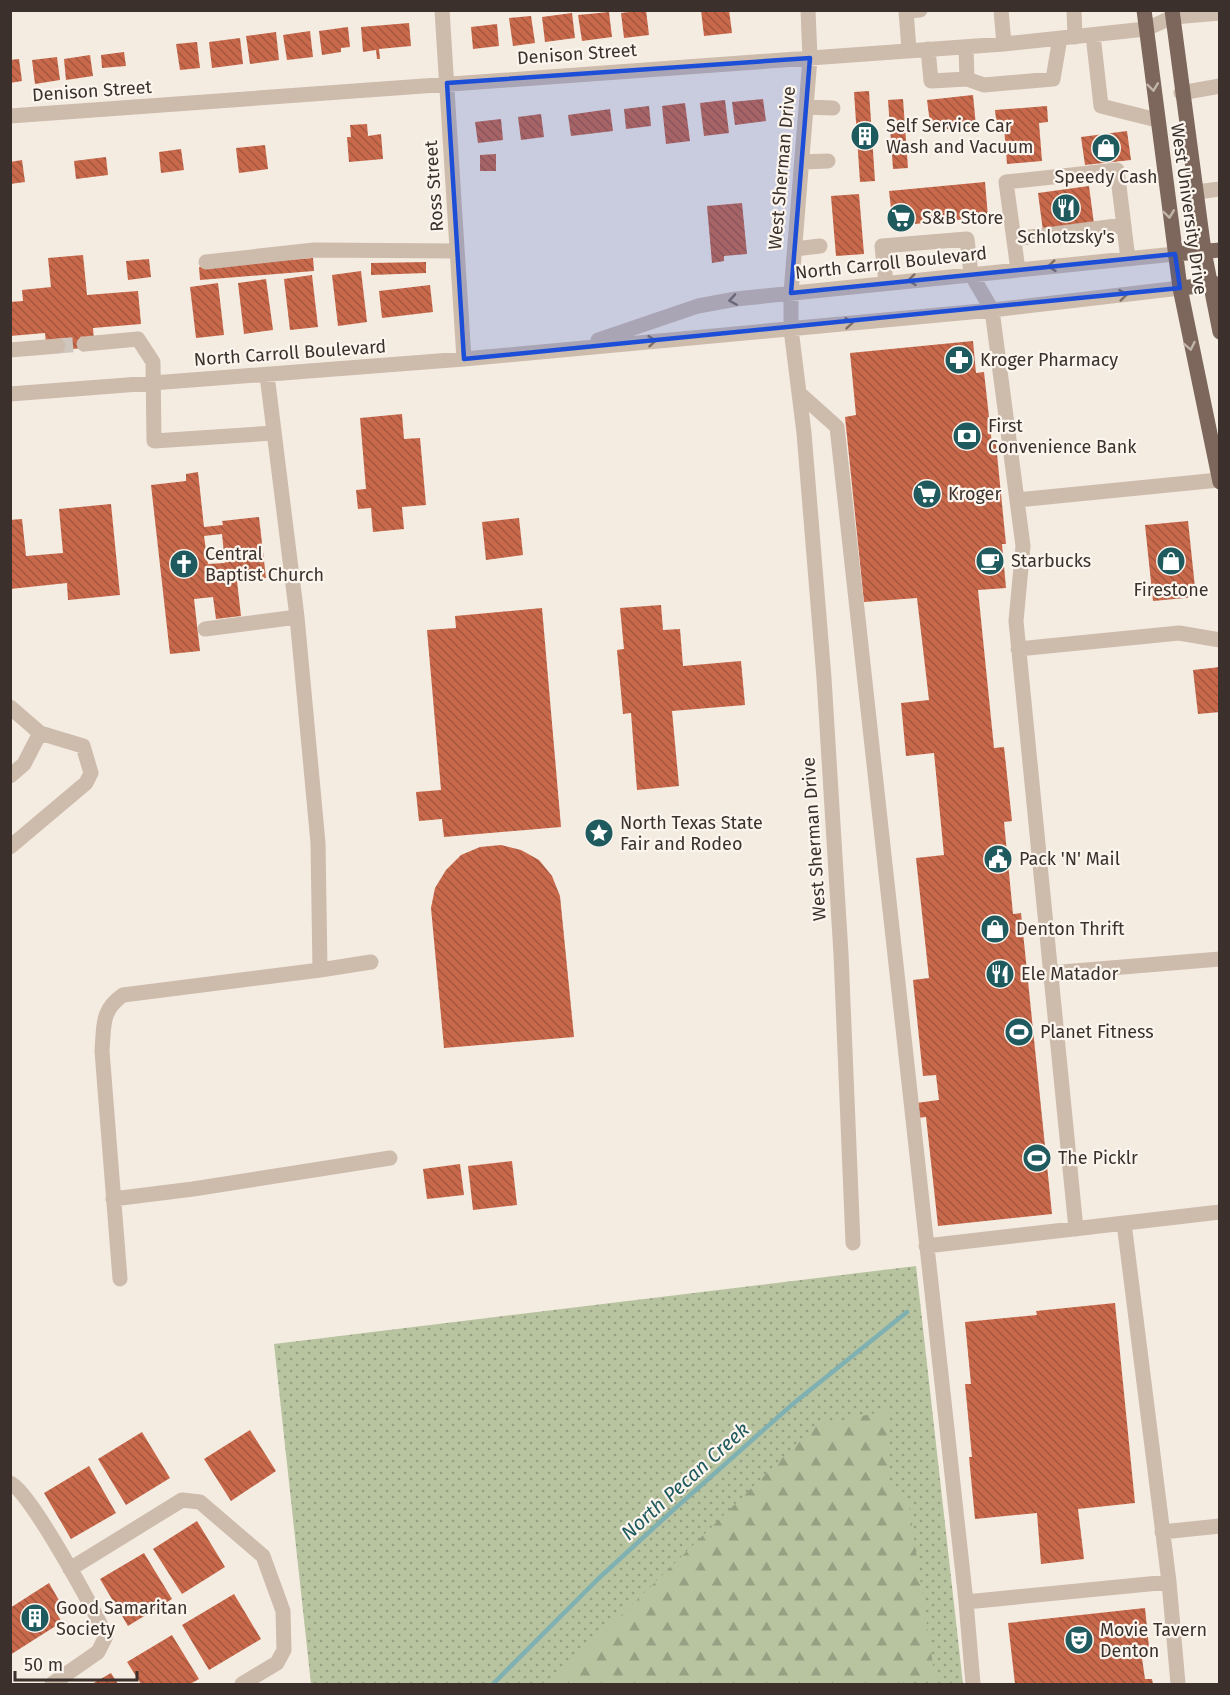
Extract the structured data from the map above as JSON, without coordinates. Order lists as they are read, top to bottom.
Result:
{
  "streets": {
    "main road": ["West University Drive", "North Carroll Boulevard"],
    "street": ["Denison Street", "West Sherman Drive", "Ross Street"]
  },
  "crossings": [
    ["Denison Street", "West Sherman Drive"],
    ["Denison Street", "Ross Street"],
    ["Denison Street", "West University Drive"],
    ["West Sherman Drive", "North Carroll Boulevard"],
    ["Ross Street", "North Carroll Boulevard"],
    ["West University Drive", "North Carroll Boulevard"]
  ],
  "water": ["North Pecan Creek"],
  "places": {
    "building": ["Self Service Car Wash and Vacuum", "Good Samaritan Society"],
    "shop": ["Speedy Cash", "Firestone", "Denton Thrift"],
    "restaurant": ["Schlotzsky's", "Ele Matador"],
    "supermarket": ["S&B Store", "Kroger"],
    "pharmacy": ["Kroger Pharmacy"],
    "bank": ["First Convenience Bank"],
    "cafe": ["Starbucks"],
    "church": ["Central Baptist Church"],
    "place": ["North Texas State Fair and Rodeo"],
    "public building": ["Pack 'N' Mail"],
    "sports": ["Planet Fitness", "The Picklr"],
    "theatre": ["Movie Tavern Denton"]
  },
  "scale_bar": "50 m"
}
